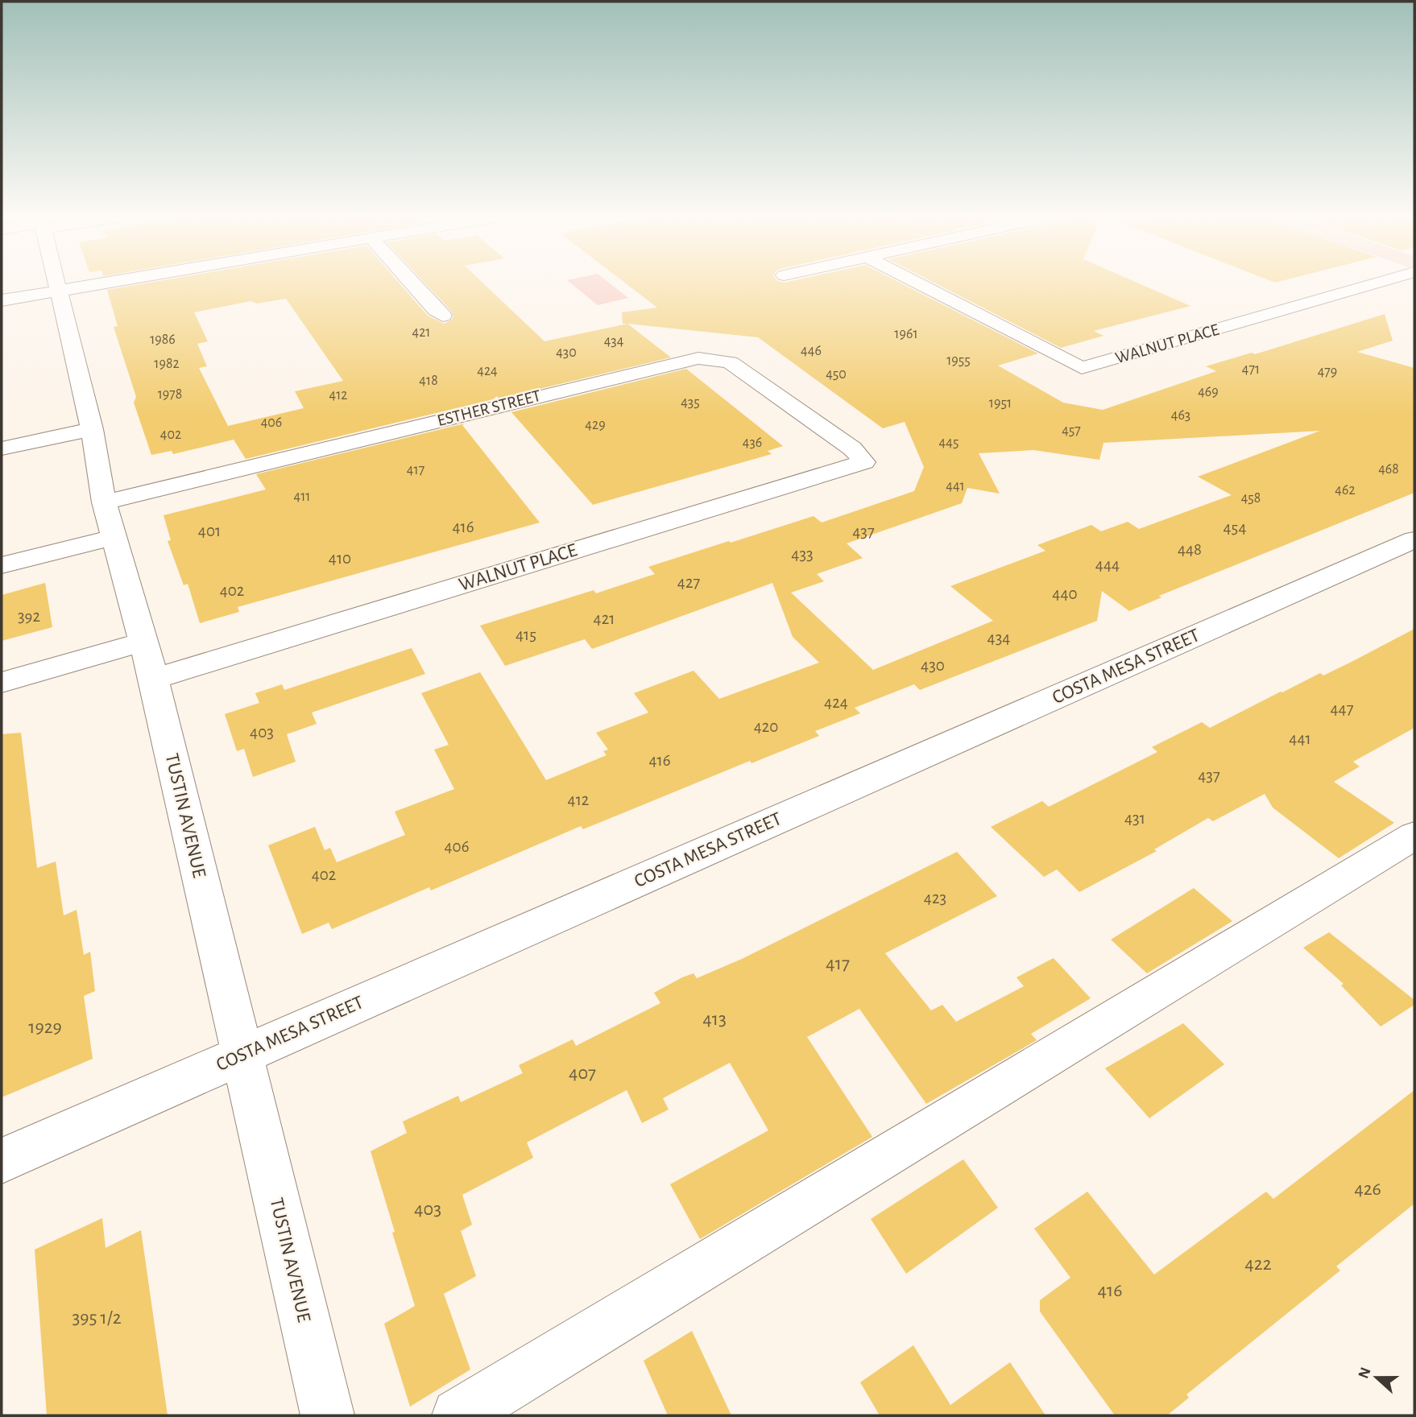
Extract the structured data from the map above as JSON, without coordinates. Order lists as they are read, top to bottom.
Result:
{
  "streets": {
    "street": [
      "WALNUT PLACE",
      "ESTHER STREET",
      "COSTA MESA STREET",
      "TUSTIN AVENUE"
    ]
  },
  "crossings": [
    ["WALNUT PLACE", "ESTHER STREET"],
    ["WALNUT PLACE", "TUSTIN AVENUE"],
    ["ESTHER STREET", "TUSTIN AVENUE"],
    ["COSTA MESA STREET", "TUSTIN AVENUE"]
  ],
  "house_numbers": [
    "421",
    "1961",
    "1986",
    "434",
    "446",
    "430",
    "1955",
    "1982",
    "471",
    "424",
    "479",
    "450",
    "418",
    "469",
    "1978",
    "412",
    "435",
    "1951",
    "463",
    "406",
    "429",
    "457",
    "402",
    "436",
    "445",
    "468",
    "417",
    "441",
    "462",
    "411",
    "458",
    "416",
    "454",
    "401",
    "437",
    "448",
    "433",
    "410",
    "444",
    "427",
    "402",
    "440",
    "392",
    "421",
    "415",
    "434",
    "430",
    "424",
    "447",
    "420",
    "403",
    "441",
    "416",
    "437",
    "412",
    "431",
    "406",
    "402",
    "423",
    "417",
    "413",
    "1929",
    "407",
    "426",
    "403",
    "422",
    "416",
    "395 1/2"
  ],
  "north": "left"
}
